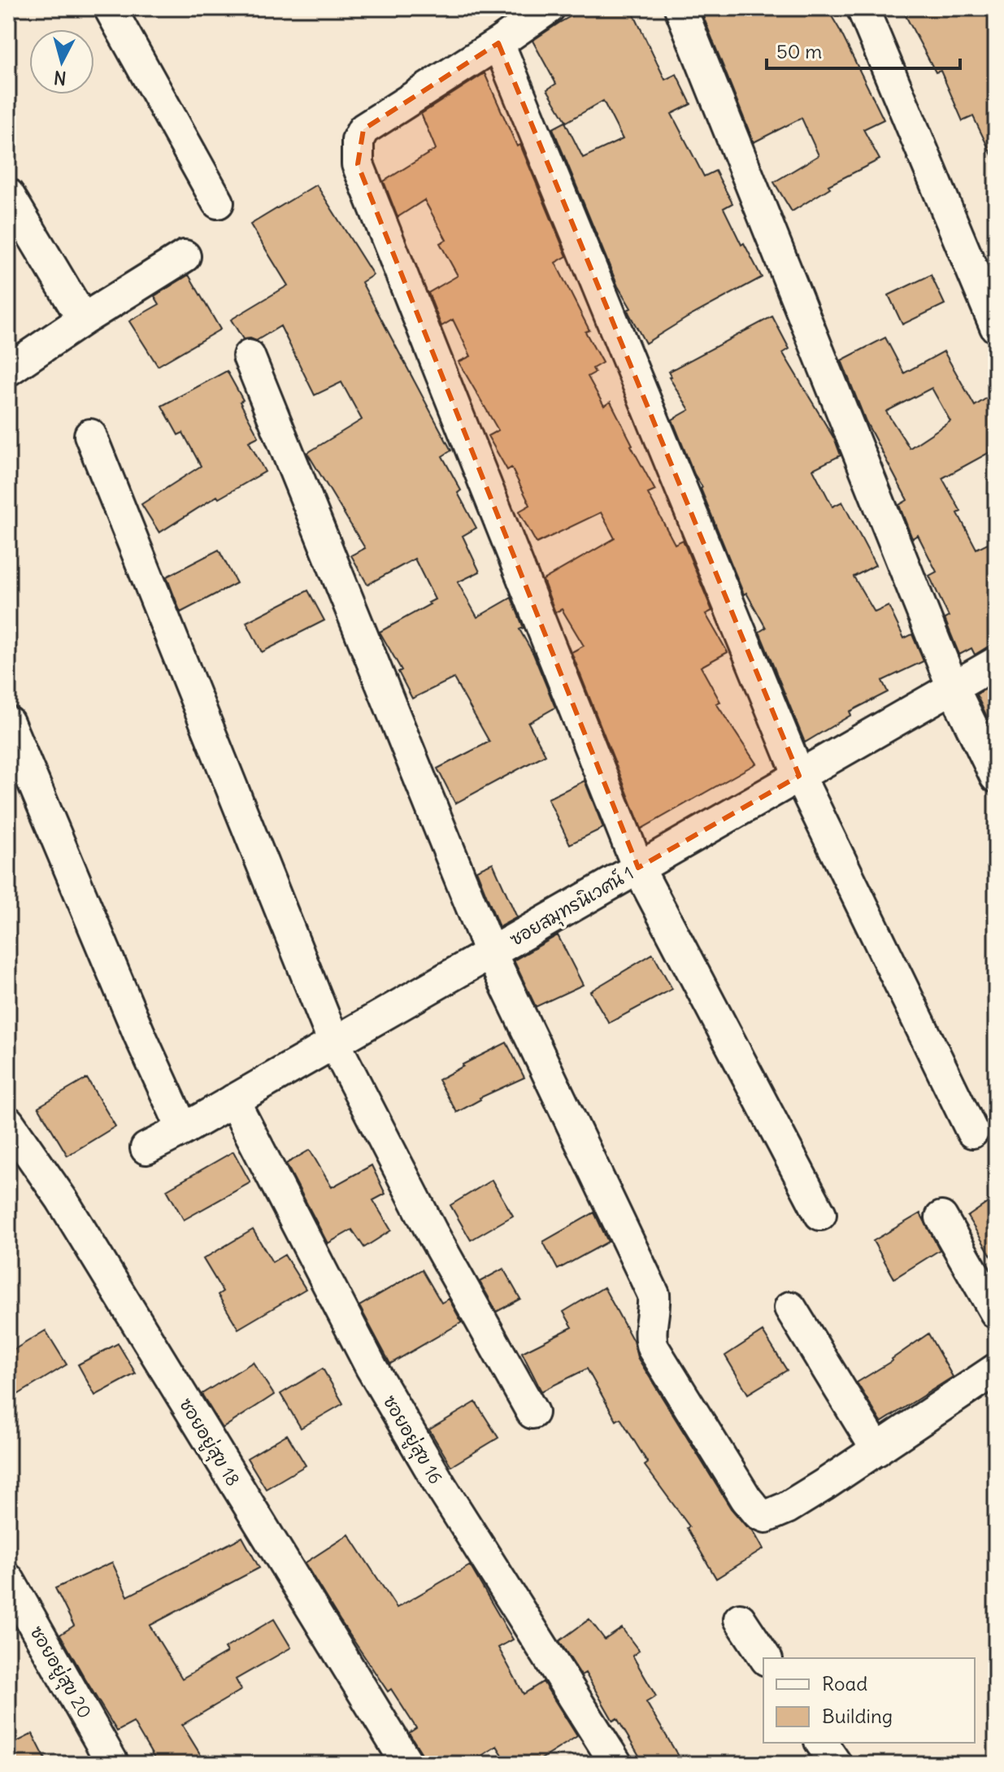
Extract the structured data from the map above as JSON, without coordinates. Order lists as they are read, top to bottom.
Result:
{
  "streets": {
    "street": [
      "ซอยสมุทรนิเวศน์ 1",
      "ซอยอยู่สุข 16",
      "ซอยอยู่สุข 18",
      "ซอยอยู่สุข 20"
    ]
  },
  "crossings": [
    ["ซอยสมุทรนิเวศน์ 1", "ซอยอยู่สุข 16"]
  ],
  "legend": ["Road", "Building"],
  "scale_bar": "50 m",
  "north": "bottom"
}
